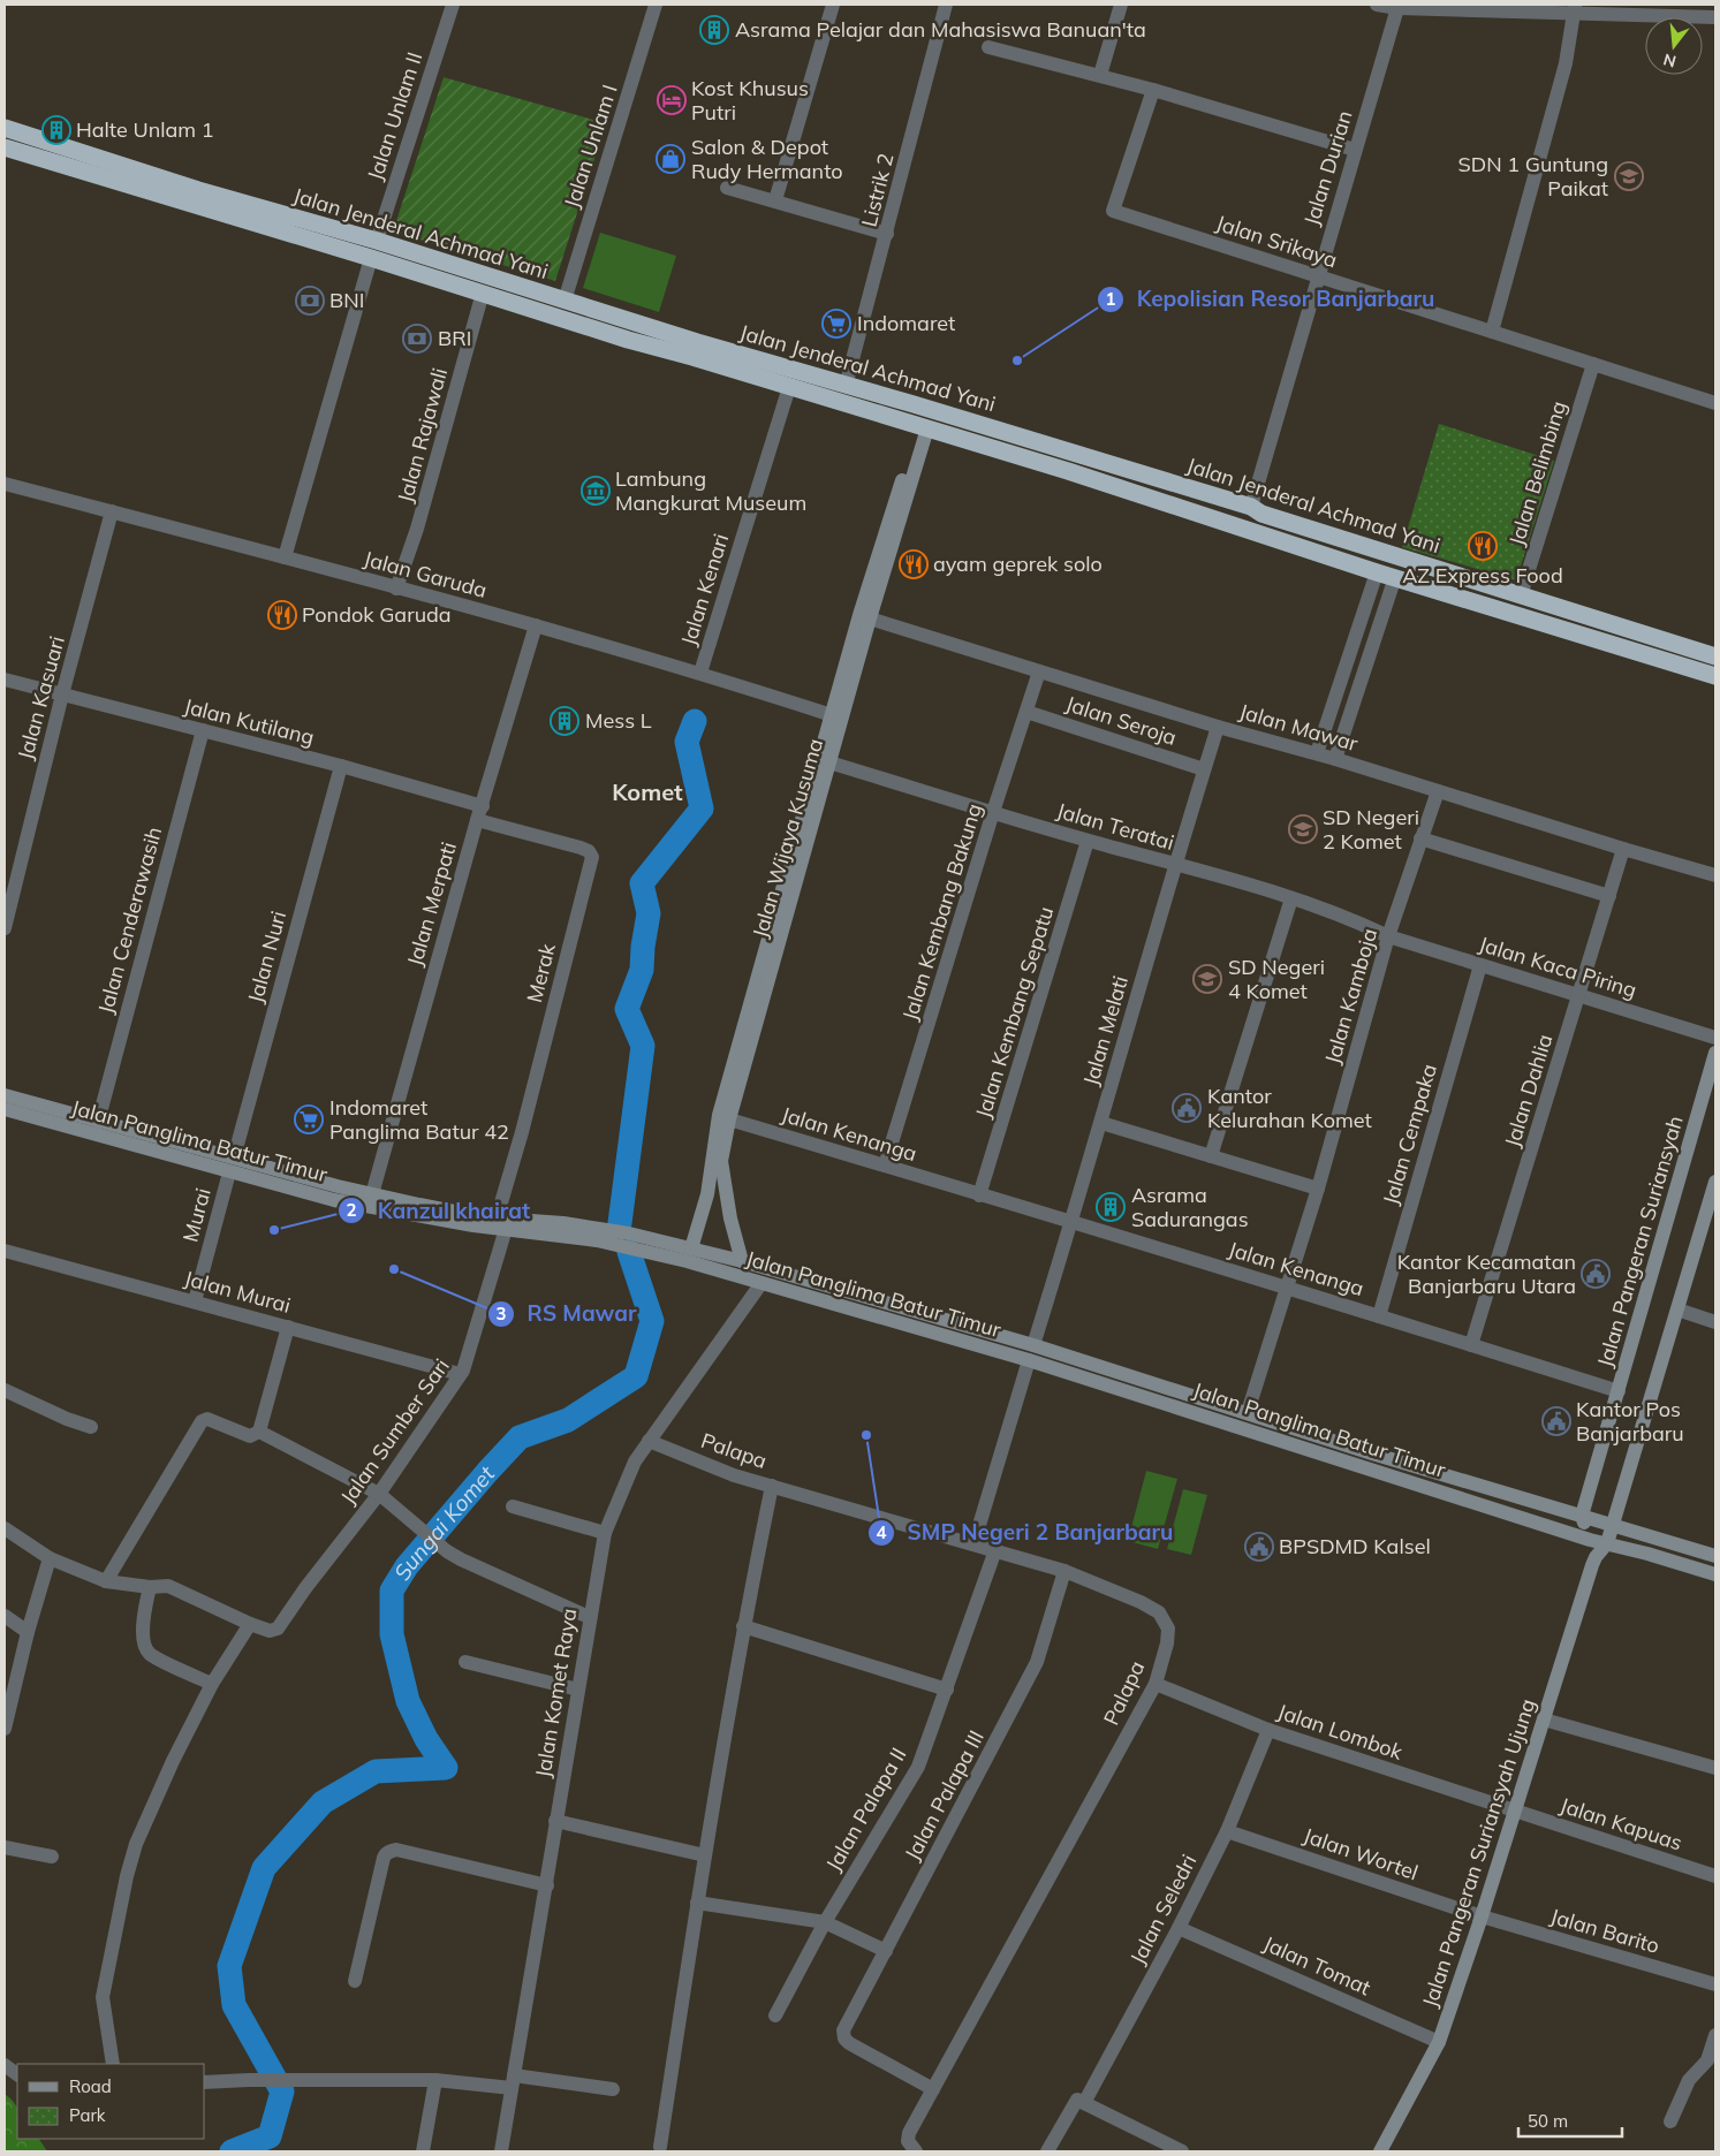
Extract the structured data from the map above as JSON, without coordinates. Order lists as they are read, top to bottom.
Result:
{
  "streets": {
    "highway": ["Jalan Jenderal Achmad Yani"],
    "main road": [
      "Jalan Wijaya Kusuma",
      "Jalan Panglima Batur Timur",
      "Jalan Pangeran Suriansyah",
      "Jalan Pangeran Suriansyah Ujung"
    ],
    "street": [
      "Jalan Unlam II",
      "Jalan Unlam I",
      "Jalan Durian",
      "Listrik 2",
      "Jalan Srikaya",
      "Jalan Rajawali",
      "Jalan Belimbing",
      "Jalan Garuda",
      "Jalan Kenari",
      "Jalan Kasuari",
      "Jalan Seroja",
      "Jalan Kutilang",
      "Jalan Mawar",
      "Jalan Teratai",
      "Jalan Merpati",
      "Jalan Kembang Bakung",
      "Jalan Cenderawasih",
      "Jalan Nuri",
      "Jalan Kaca Piring",
      "Merak",
      "Jalan Kamboja",
      "Jalan Kembang Sepatu",
      "Jalan Melati",
      "Jalan Dahlia",
      "Jalan Kenanga",
      "Jalan Cempaka",
      "Murai",
      "Jalan Murai",
      "Jalan Sumber Sari",
      "Palapa",
      "Jalan Komet Raya",
      "Jalan Lombok",
      "Jalan Palapa III",
      "Jalan Palapa II",
      "Jalan Kapuas",
      "Jalan Wortel",
      "Jalan Seledri",
      "Jalan Barito",
      "Jalan Tomat"
    ]
  },
  "crossings": [
    ["Jalan Unlam II", "Jalan Jenderal Achmad Yani"],
    ["Jalan Unlam II", "Jalan Garuda"],
    ["Jalan Unlam I", "Jalan Jenderal Achmad Yani"],
    ["Jalan Durian", "Jalan Jenderal Achmad Yani"],
    ["Jalan Durian", "Jalan Srikaya"],
    ["Listrik 2", "Jalan Jenderal Achmad Yani"],
    ["Jalan Jenderal Achmad Yani", "Jalan Rajawali"],
    ["Jalan Jenderal Achmad Yani", "Jalan Belimbing"],
    ["Jalan Jenderal Achmad Yani", "Jalan Kenari"],
    ["Jalan Jenderal Achmad Yani", "Jalan Wijaya Kusuma"],
    ["Jalan Srikaya", "Jalan Belimbing"],
    ["Jalan Rajawali", "Jalan Garuda"],
    ["Jalan Garuda", "Jalan Kenari"],
    ["Jalan Garuda", "Jalan Kasuari"],
    ["Jalan Garuda", "Jalan Wijaya Kusuma"],
    ["Jalan Garuda", "Jalan Merpati"],
    ["Jalan Kasuari", "Jalan Kutilang"],
    ["Jalan Seroja", "Jalan Kembang Bakung"],
    ["Jalan Seroja", "Jalan Melati"],
    ["Jalan Kutilang", "Jalan Merpati"],
    ["Jalan Kutilang", "Jalan Cenderawasih"],
    ["Jalan Kutilang", "Jalan Nuri"],
    ["Jalan Mawar", "Jalan Wijaya Kusuma"],
    ["Jalan Mawar", "Jalan Kembang Bakung"],
    ["Jalan Mawar", "Jalan Kamboja"],
    ["Jalan Mawar", "Jalan Melati"],
    ["Jalan Mawar", "Jalan Dahlia"],
    ["Jalan Teratai", "Jalan Wijaya Kusuma"],
    ["Jalan Teratai", "Jalan Kembang Bakung"],
    ["Jalan Teratai", "Jalan Kaca Piring"],
    ["Jalan Teratai", "Jalan Kamboja"],
    ["Jalan Teratai", "Jalan Kembang Sepatu"],
    ["Jalan Teratai", "Jalan Melati"],
    ["Jalan Wijaya Kusuma", "Jalan Kenanga"],
    ["Jalan Wijaya Kusuma", "Jalan Panglima Batur Timur"],
    ["Jalan Merpati", "Merak"],
    ["Jalan Merpati", "Jalan Panglima Batur Timur"],
    ["Jalan Kembang Bakung", "Jalan Kenanga"],
    ["Jalan Cenderawasih", "Jalan Panglima Batur Timur"],
    ["Jalan Nuri", "Jalan Panglima Batur Timur"],
    ["Jalan Nuri", "Murai"],
    ["Jalan Kaca Piring", "Jalan Kamboja"],
    ["Jalan Kaca Piring", "Jalan Dahlia"],
    ["Jalan Kaca Piring", "Jalan Cempaka"],
    ["Merak", "Jalan Panglima Batur Timur"],
    ["Merak", "Jalan Sumber Sari"],
    ["Jalan Kamboja", "Jalan Kenanga"],
    ["Jalan Kamboja", "Jalan Panglima Batur Timur"],
    ["Jalan Kembang Sepatu", "Jalan Kenanga"],
    ["Jalan Melati", "Jalan Kenanga"],
    ["Jalan Melati", "Jalan Panglima Batur Timur"],
    ["Jalan Dahlia", "Jalan Kenanga"],
    ["Jalan Kenanga", "Jalan Cempaka"],
    ["Jalan Kenanga", "Jalan Pangeran Suriansyah"],
    ["Jalan Panglima Batur Timur", "Murai"],
    ["Jalan Panglima Batur Timur", "Jalan Pangeran Suriansyah"],
    ["Jalan Panglima Batur Timur", "Jalan Sumber Sari"],
    ["Jalan Panglima Batur Timur", "Jalan Komet Raya"],
    ["Jalan Panglima Batur Timur", "Jalan Pangeran Suriansyah Ujung"],
    ["Murai", "Jalan Murai"],
    ["Jalan Murai", "Jalan Sumber Sari"],
    ["Palapa", "Jalan Komet Raya"],
    ["Palapa", "Jalan Lombok"],
    ["Palapa", "Jalan Palapa III"],
    ["Palapa", "Jalan Palapa II"],
    ["Jalan Lombok", "Jalan Kapuas"],
    ["Jalan Lombok", "Jalan Pangeran Suriansyah Ujung"],
    ["Jalan Lombok", "Jalan Seledri"],
    ["Jalan Kapuas", "Jalan Pangeran Suriansyah Ujung"],
    ["Jalan Pangeran Suriansyah Ujung", "Jalan Wortel"],
    ["Jalan Pangeran Suriansyah Ujung", "Jalan Barito"],
    ["Jalan Pangeran Suriansyah Ujung", "Jalan Tomat"],
    ["Jalan Wortel", "Jalan Seledri"],
    ["Jalan Wortel", "Jalan Barito"],
    ["Jalan Seledri", "Jalan Tomat"]
  ],
  "districts": ["Komet"],
  "water": ["Sungai Komet"],
  "places": {
    "building": [
      "Asrama Pelajar dan Mahasiswa Banuan'ta",
      "Halte Unlam 1",
      "Mess L",
      "Asrama Sadurangas"
    ],
    "hotel": ["Kost Khusus Putri"],
    "shop": ["Salon & Depot Rudy Hermanto"],
    "school or university": ["SDN 1 Guntung Paikat", "SD Negeri 2 Komet", "SD Negeri 4 Komet"],
    "bank": ["BNI", "BRI"],
    "supermarket": ["Indomaret", "Indomaret Panglima Batur 42"],
    "other": [
      "Kepolisian Resor Banjarbaru",
      "Kanzul khairat",
      "RS Mawar",
      "SMP Negeri 2 Banjarbaru"
    ],
    "museum": ["Lambung Mangkurat Museum"],
    "restaurant": ["AZ Express Food", "ayam geprek solo", "Pondok Garuda"],
    "public building": [
      "Kantor Kelurahan Komet",
      "Kantor Kecamatan Banjarbaru Utara",
      "Kantor Pos Banjarbaru",
      "BPSDMD Kalsel"
    ]
  },
  "legend": ["Road", "Park"],
  "scale_bar": "50 m",
  "north": "bottom"
}
